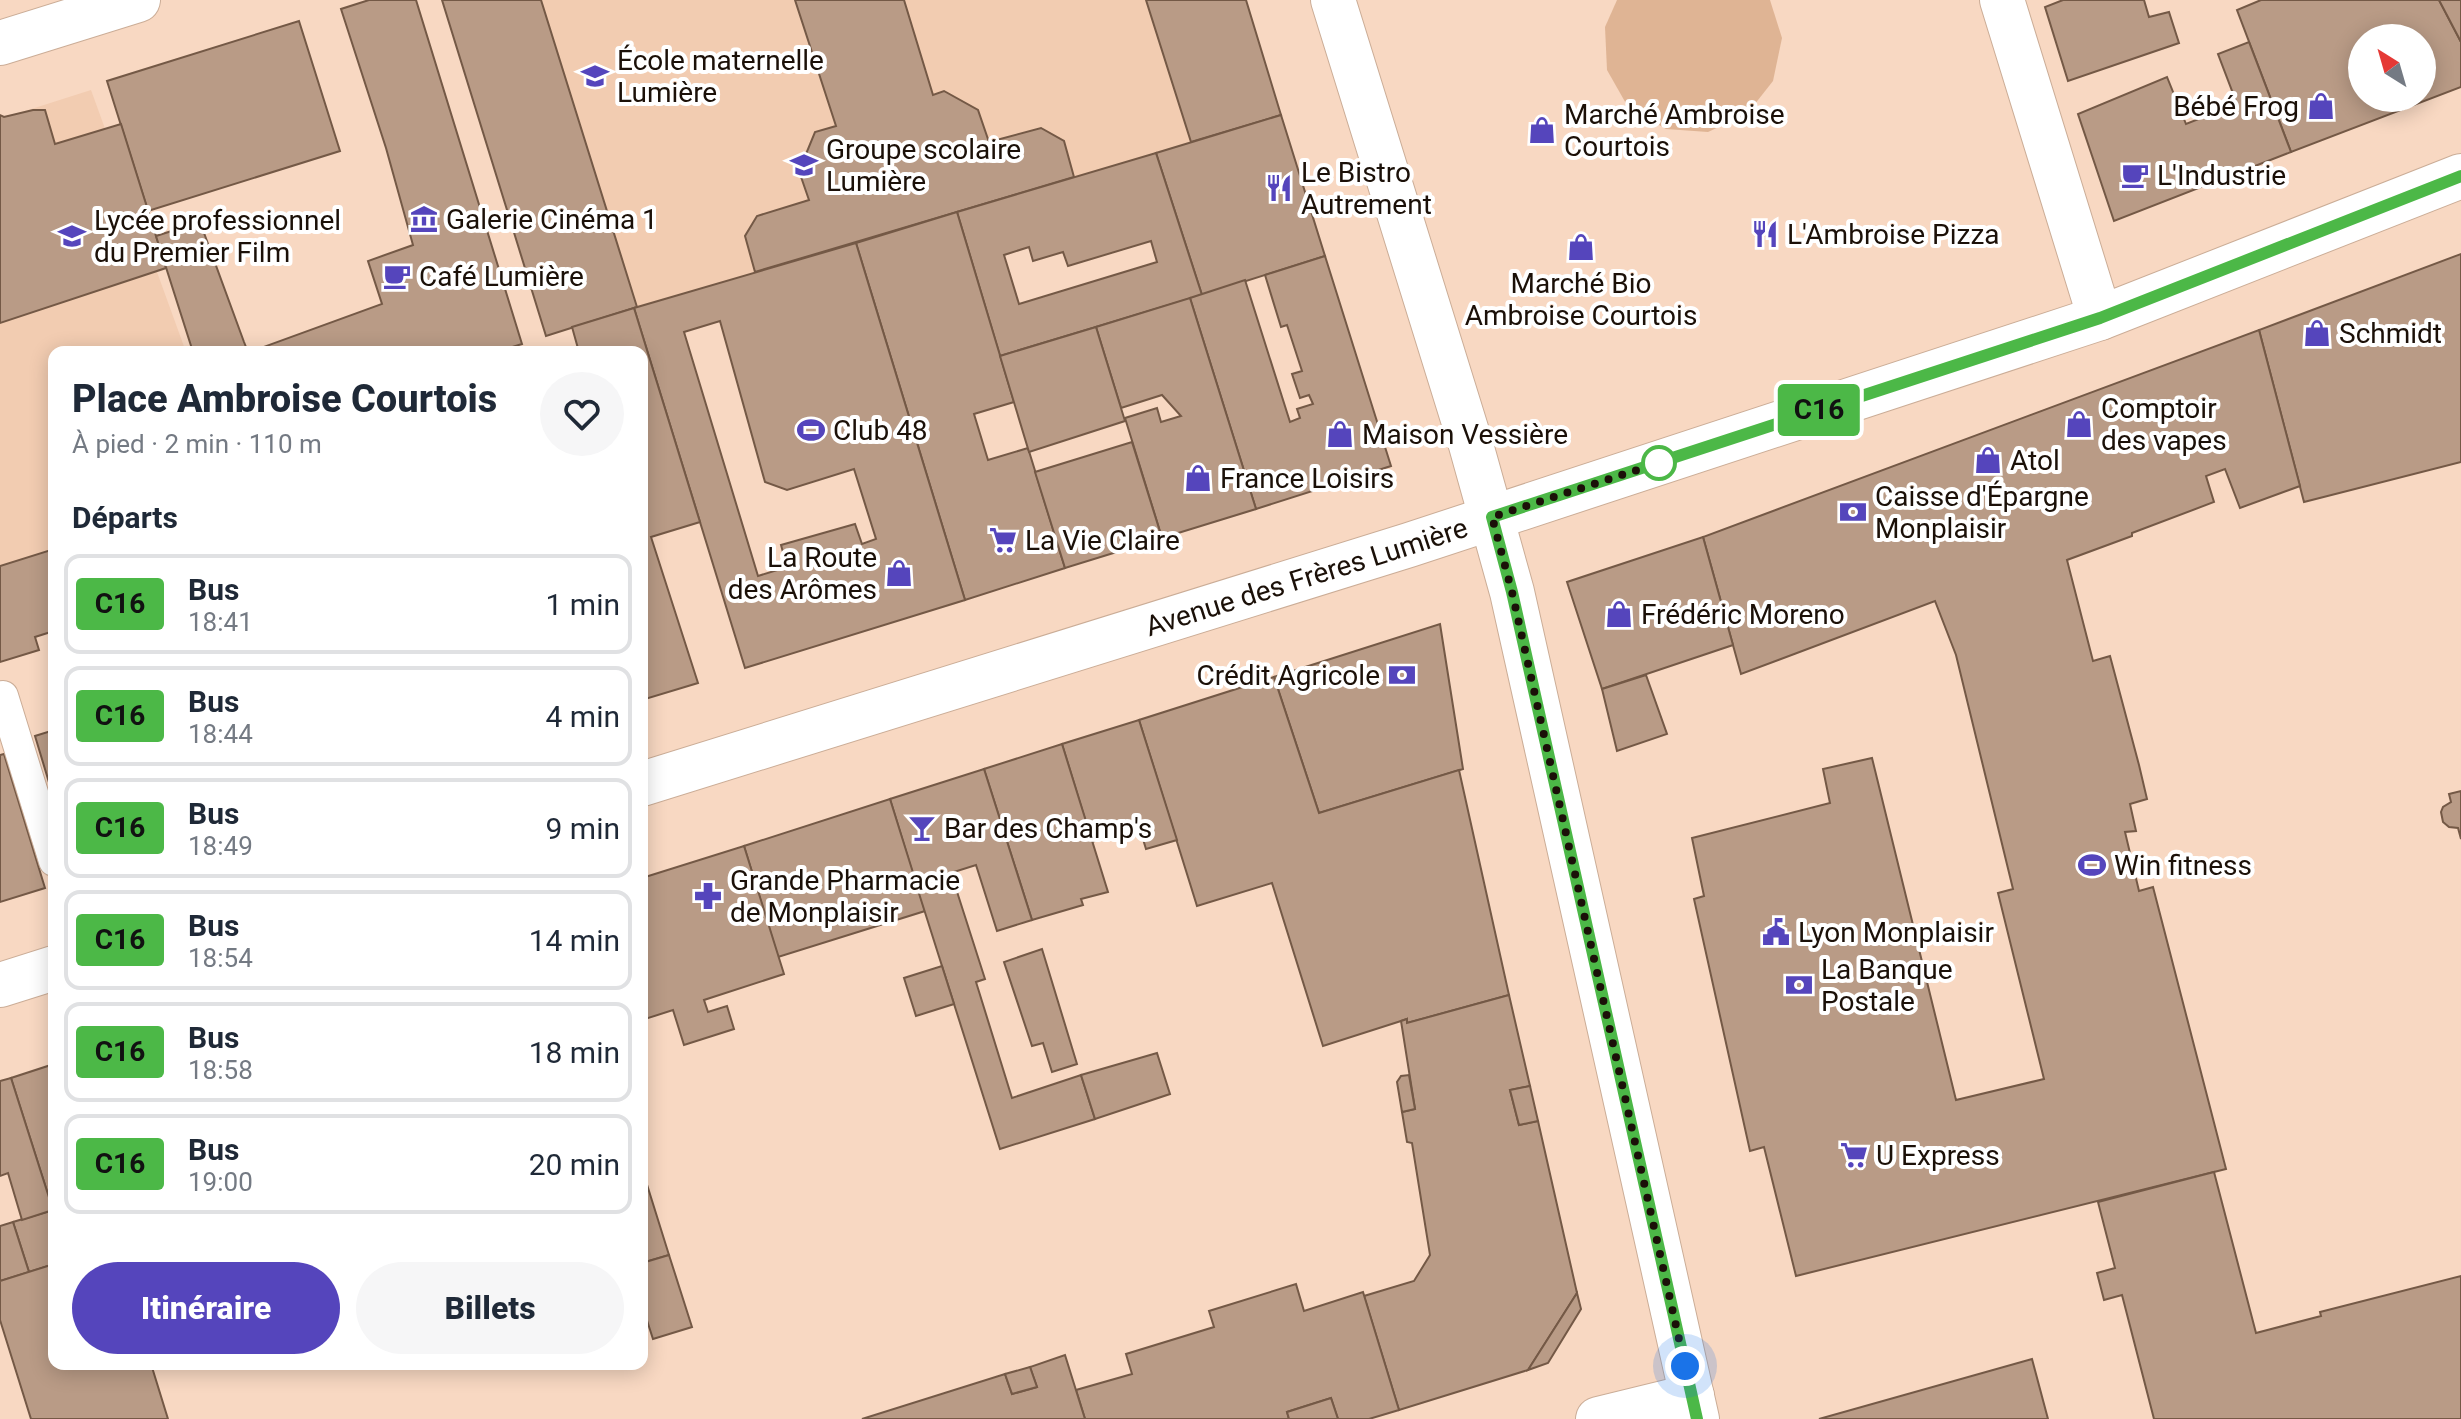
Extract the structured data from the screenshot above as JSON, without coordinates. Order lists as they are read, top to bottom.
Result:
{
  "streets": {
    "street": ["Avenue des Frères Lumière"]
  },
  "places": {
    "school or university": ["École maternelle Lumière", "Groupe scolaire Lumière", "Lycée professionnel du Premier Film"],
    "shop": [
      "Bébé Frog",
      "Marché Ambroise Courtois",
      "Marché Bio Ambroise Courtois",
      "Schmidt",
      "Comptoir des vapes",
      "Maison Vessière",
      "Atol",
      "France Loisirs",
      "La Route des Arômes",
      "Frédéric Moreno"
    ],
    "cafe": ["L'Industrie", "Café Lumière"],
    "restaurant": ["Le Bistro Autrement", "L'Ambroise Pizza"],
    "museum": ["Galerie Cinéma 1"],
    "sports": ["Club 48", "Win fitness"],
    "bank": ["Caisse d'Épargne Monplaisir", "Crédit Agricole", "La Banque Postale"],
    "supermarket": ["La Vie Claire", "U Express"],
    "bar": ["Bar des Champ's"],
    "pharmacy": ["Grande Pharmacie de Monplaisir"],
    "public building": ["Lyon Monplaisir"]
  },
  "lines": ["bus line C16"],
  "north": "top left",
  "page": {
    "on_map": "C16",
    "heading": [
      ["Place Ambroise Courtois", "À pied · 2 min · 110 m"],
      "Départs"
    ],
    "list": [
      {
        "mark": "C16",
        "name": "Bus",
        "note": "18:41",
        "value": "1 min"
      },
      {
        "mark": "C16",
        "name": "Bus",
        "note": "18:44",
        "value": "4 min"
      },
      {
        "mark": "C16",
        "name": "Bus",
        "note": "18:49",
        "value": "9 min"
      },
      {
        "mark": "C16",
        "name": "Bus",
        "note": "18:54",
        "value": "14 min"
      },
      {
        "mark": "C16",
        "name": "Bus",
        "note": "18:58",
        "value": "18 min"
      },
      {
        "mark": "C16",
        "name": "Bus",
        "note": "19:00",
        "value": "20 min"
      }
    ],
    "buttons": ["Itinéraire", "Billets"]
  }
}
